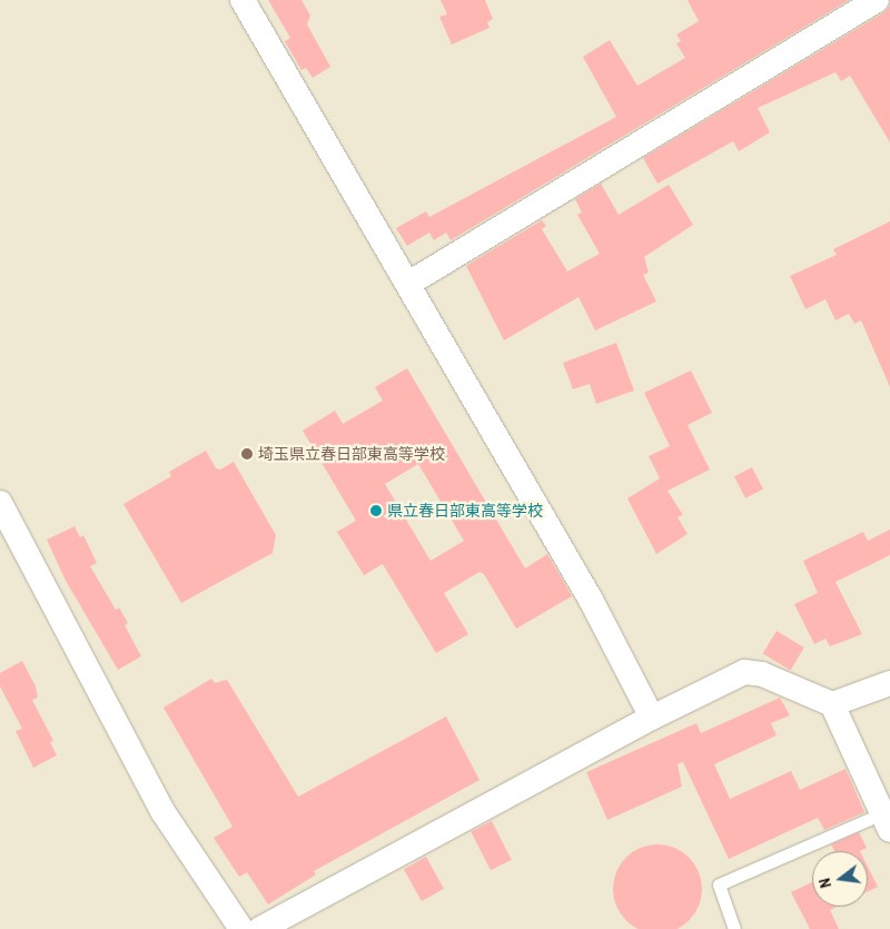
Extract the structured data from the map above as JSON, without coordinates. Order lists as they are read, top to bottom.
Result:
{
  "places": ["埼玉県立春日部東高等学校", "県立春日部東高等学校"],
  "north": "left"
}
